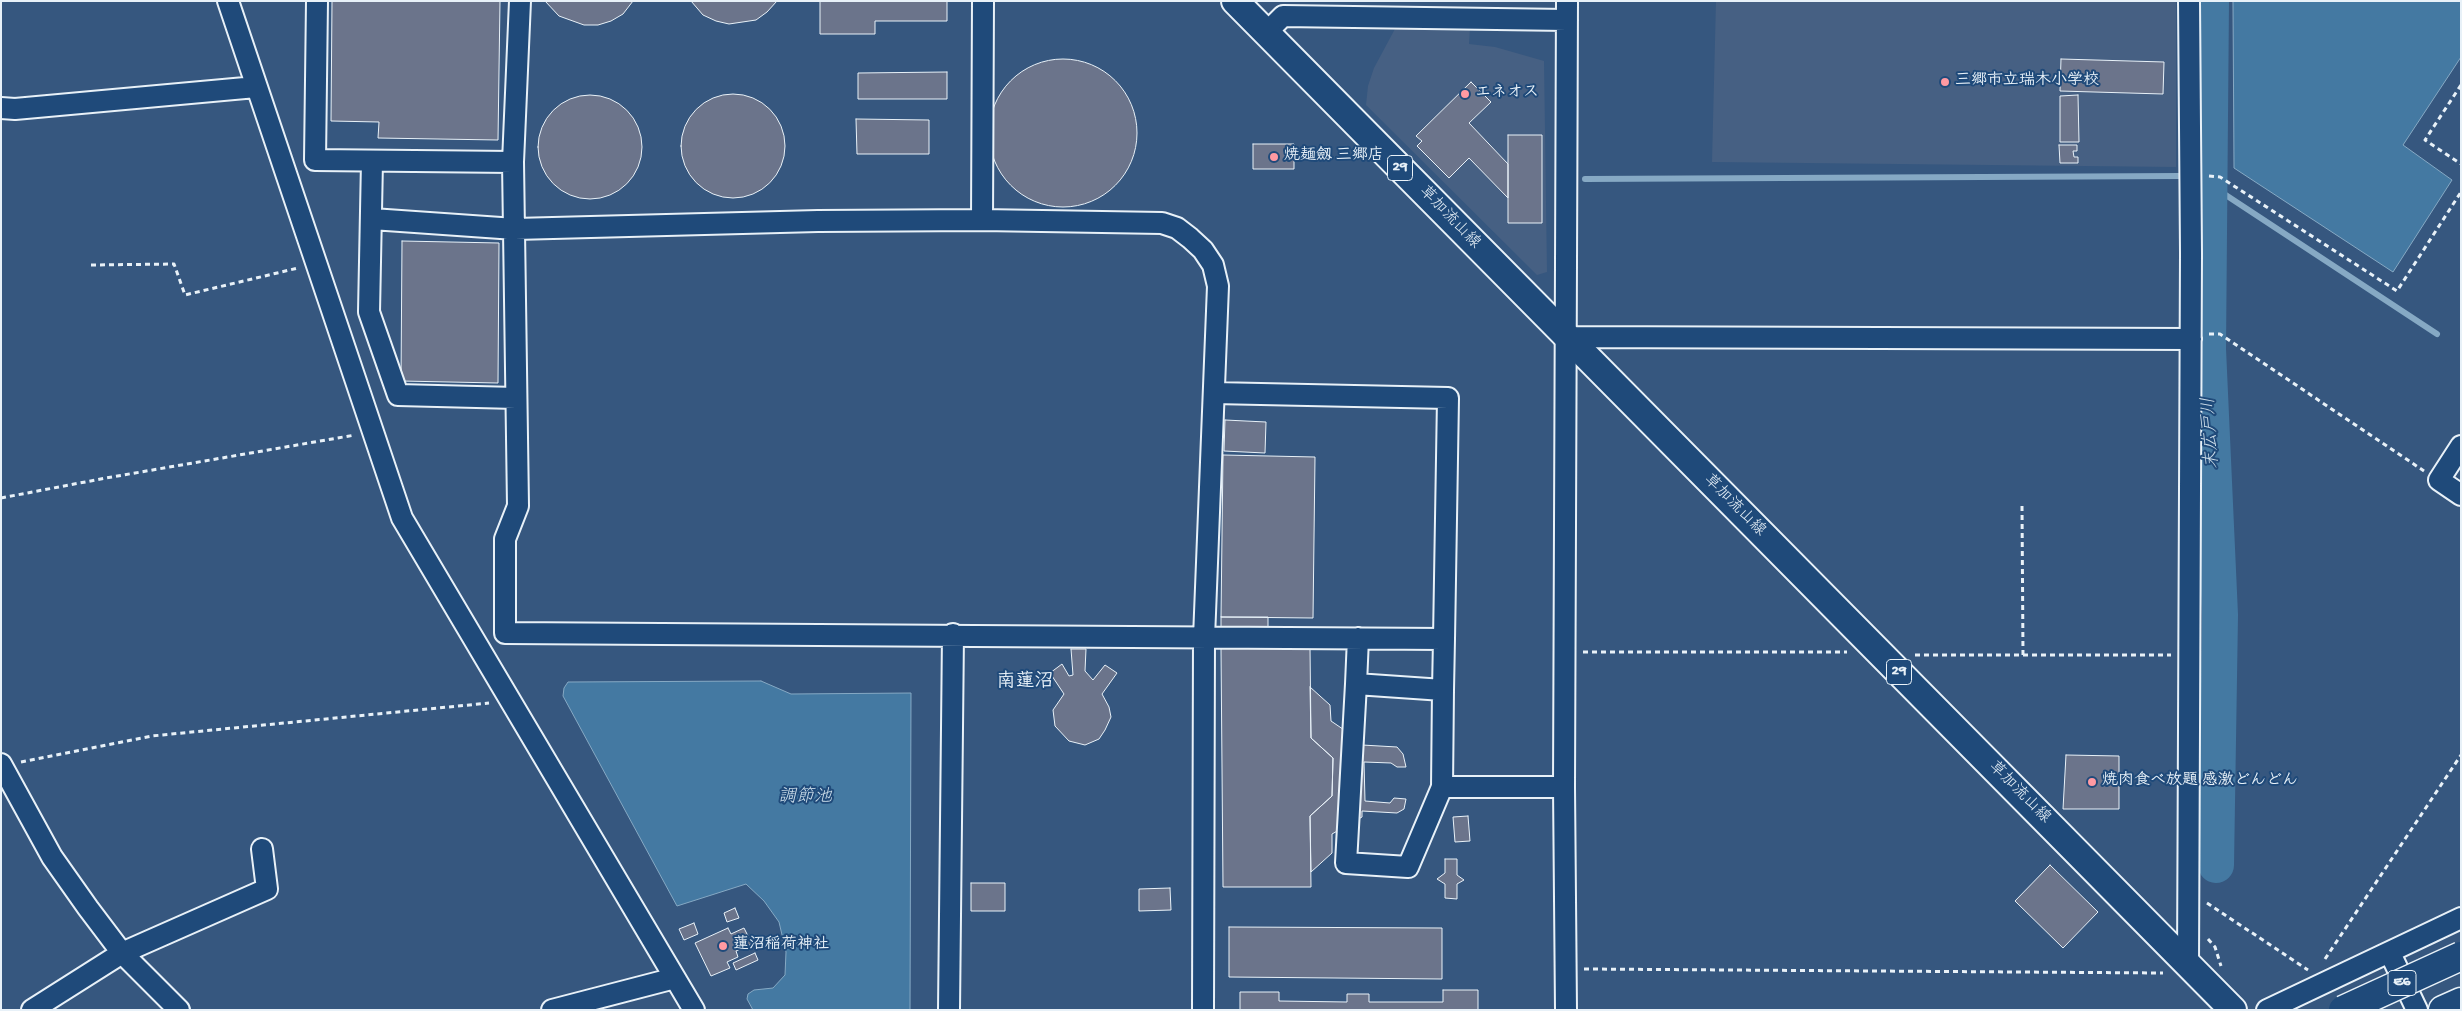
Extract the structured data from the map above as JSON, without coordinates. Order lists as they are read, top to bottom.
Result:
{
  "streets": {
    "highway": ["E6"],
    "main road": ["29", "草加流山線"]
  },
  "districts": ["南蓮沼"],
  "water": ["末広戸川", "調節池"],
  "places": [
    "三郷市立瑞木小学校",
    "エネオス",
    "焼麺劔 三郷店",
    "焼肉食べ放題 感激どんどん",
    "蓮沼稲荷神社"
  ]
}
